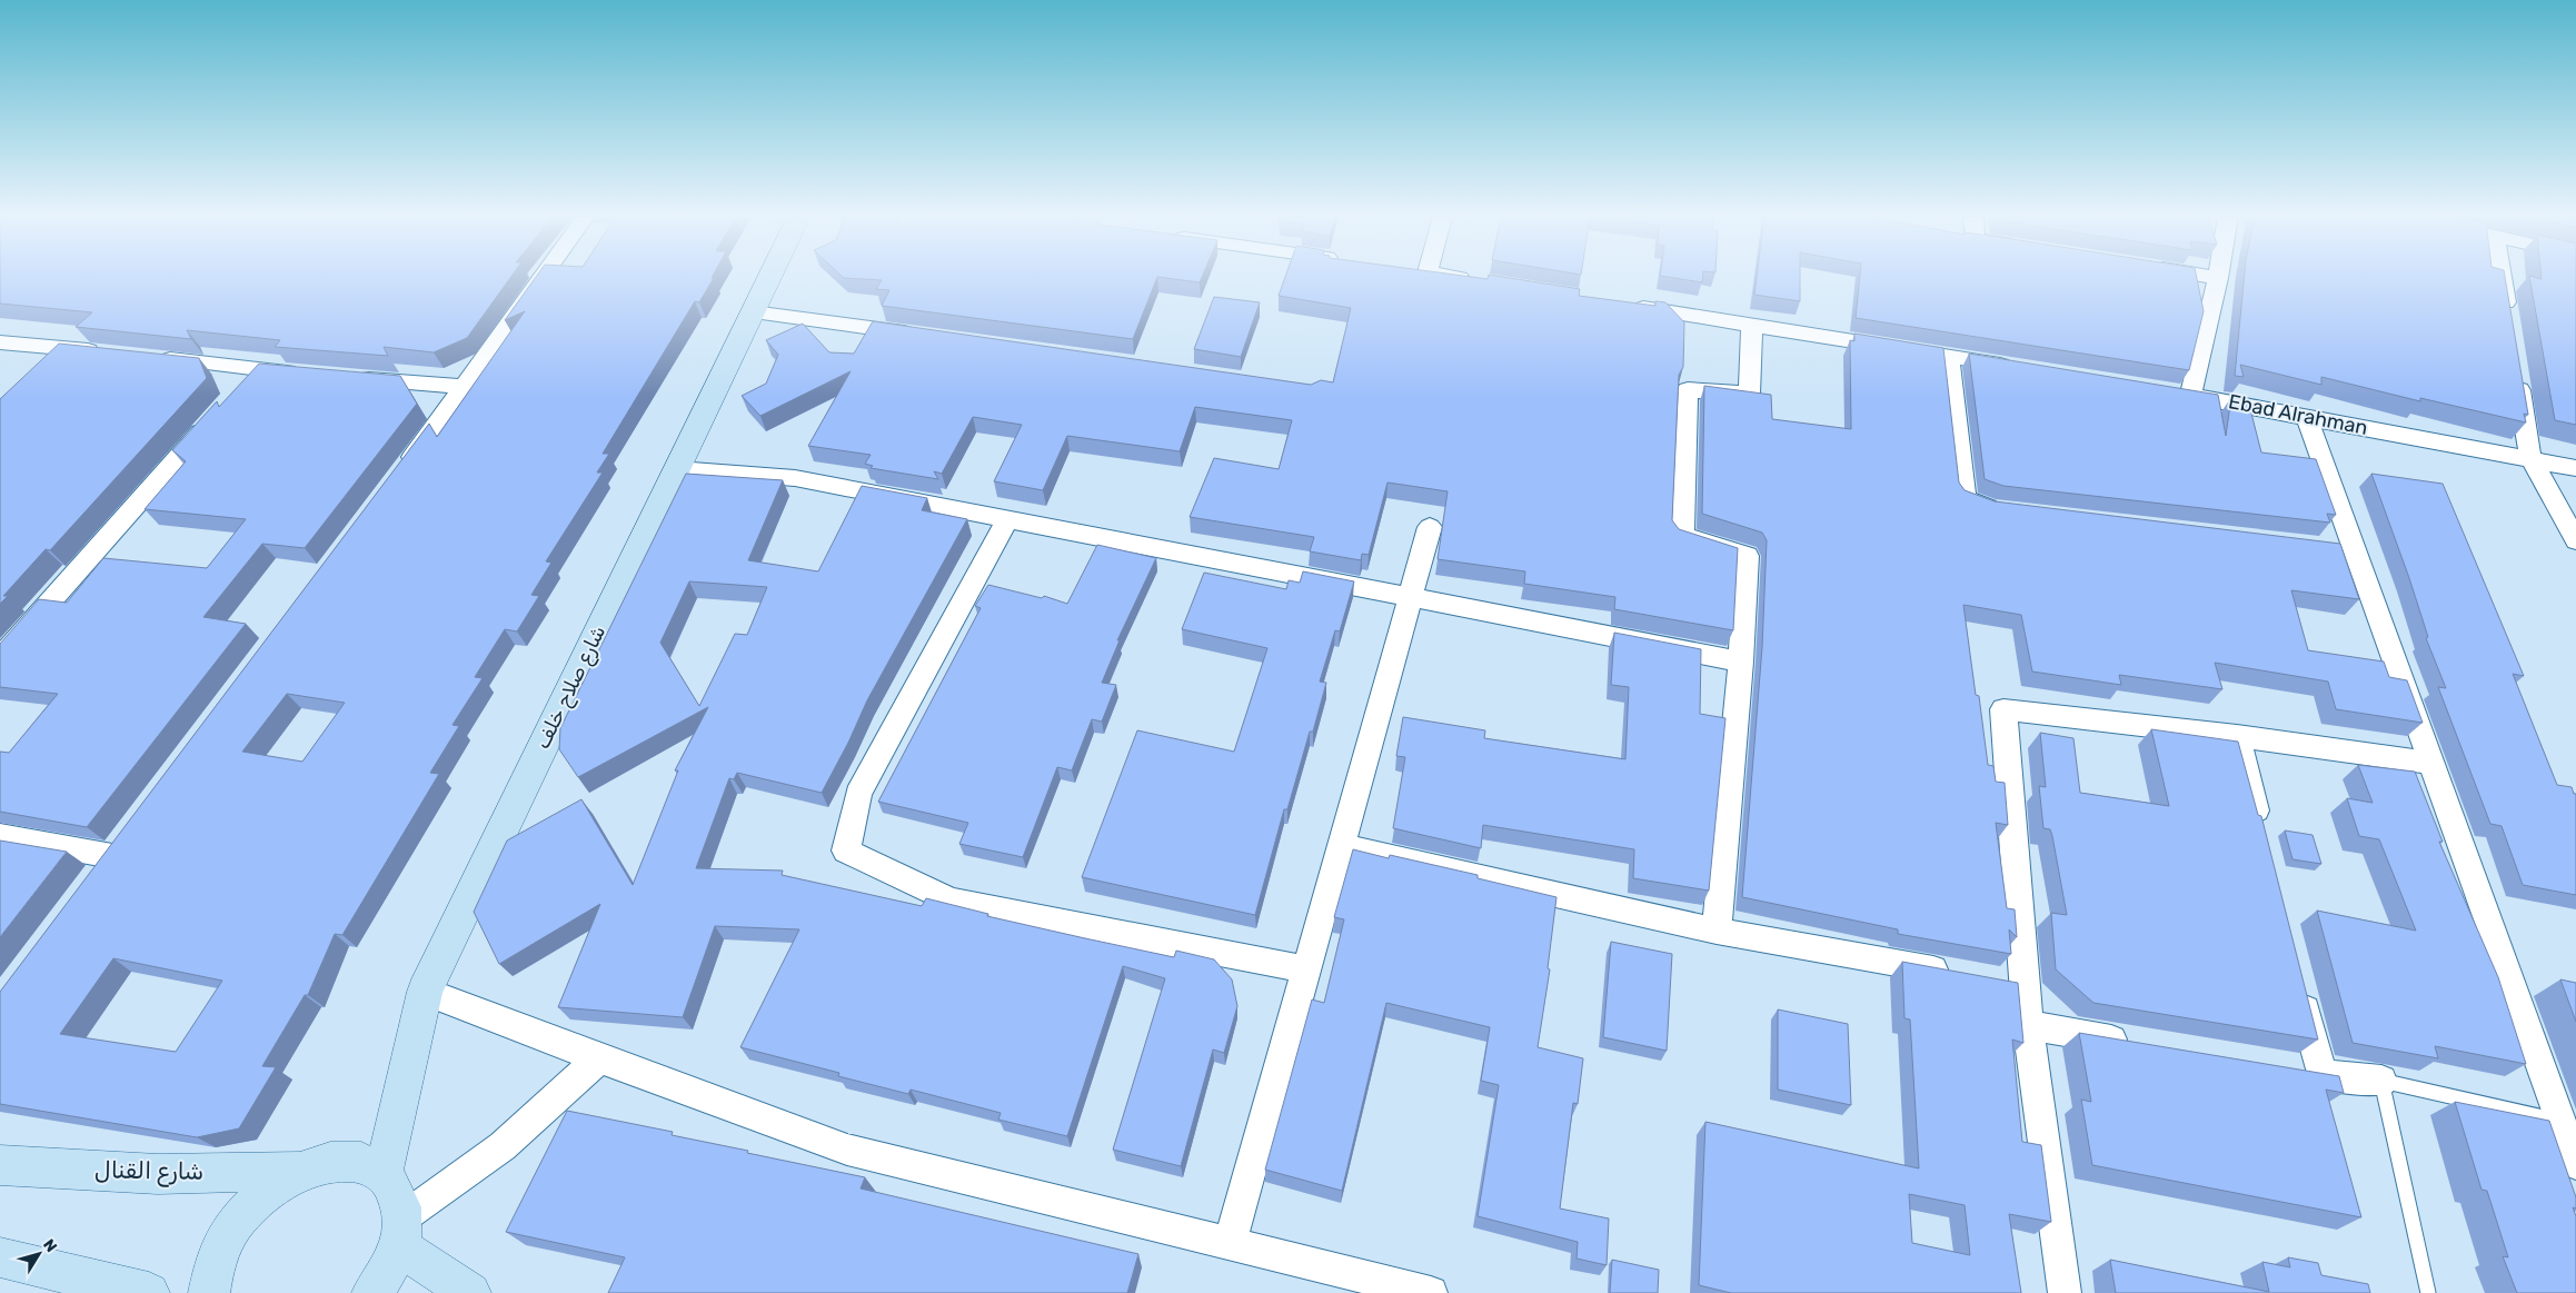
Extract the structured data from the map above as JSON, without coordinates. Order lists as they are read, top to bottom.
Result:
{
  "streets": {
    "main road": ["شارع صلاح خلف", "شارع القنال"],
    "street": ["Ebad Alrahman"]
  },
  "north": "top right"
}
